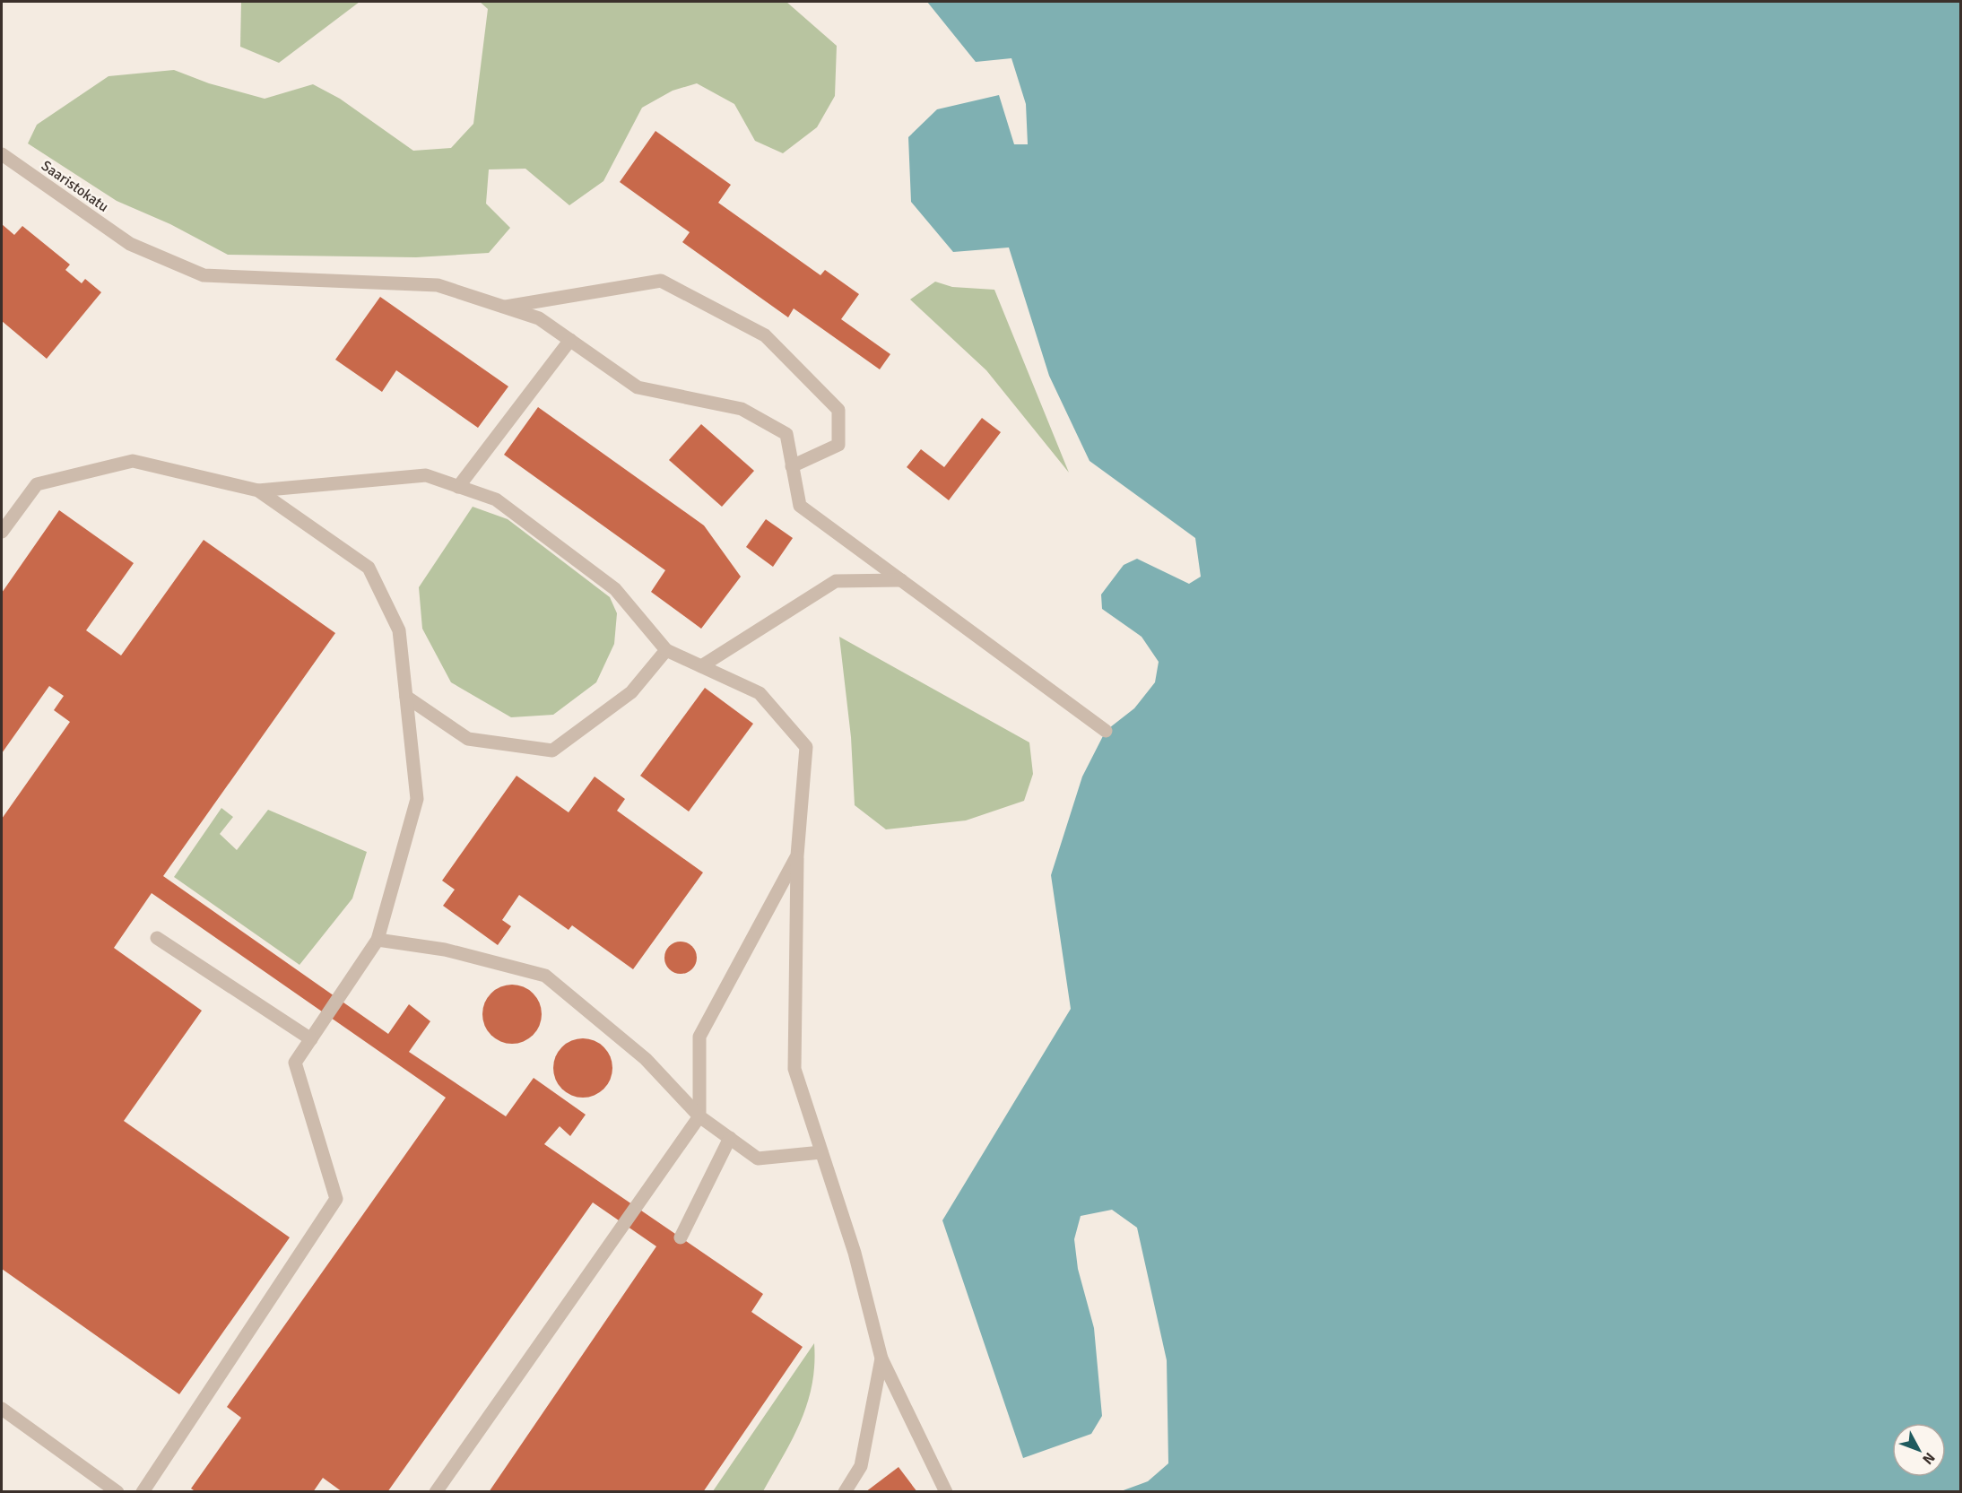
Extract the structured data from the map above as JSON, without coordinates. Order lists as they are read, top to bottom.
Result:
{
  "streets": {
    "street": ["Saaristokatu"]
  },
  "north": "bottom right"
}
